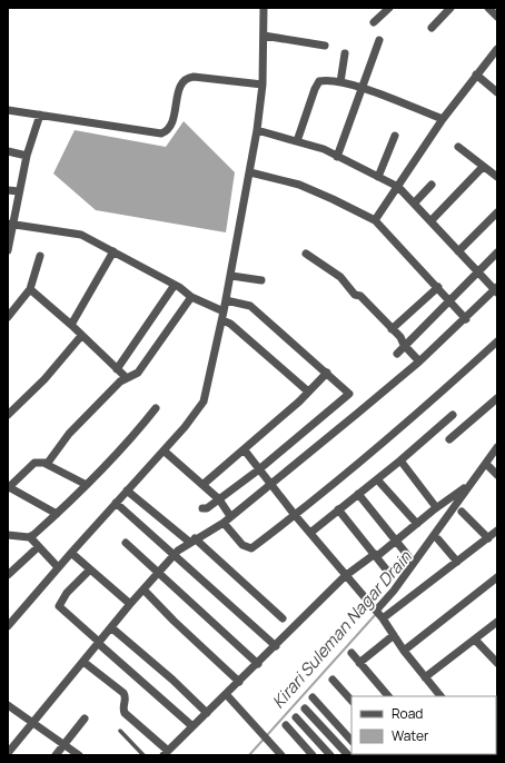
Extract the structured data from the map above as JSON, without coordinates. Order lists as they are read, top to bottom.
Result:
{
  "water": ["Kirari Suleman Nagar Drain"],
  "legend": ["Road", "Water"]
}
